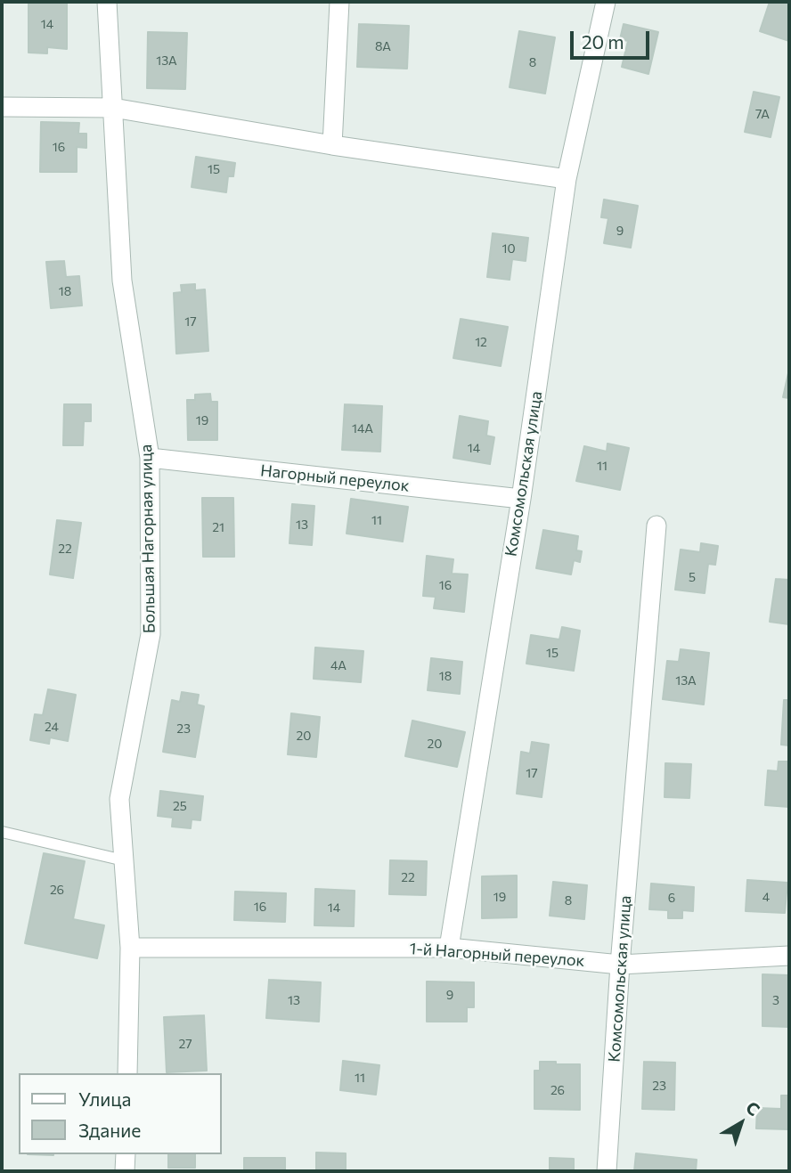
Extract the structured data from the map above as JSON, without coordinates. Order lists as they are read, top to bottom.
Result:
{
  "streets": {
    "street": [
      "Комсомольская улица",
      "Нагорный переулок",
      "Большая Нагорная улица",
      "1-й Нагорный переулок"
    ]
  },
  "crossings": [
    ["Комсомольская улица", "Нагорный переулок"],
    ["Комсомольская улица", "1-й Нагорный переулок"],
    ["Нагорный переулок", "Большая Нагорная улица"],
    ["Большая Нагорная улица", "1-й Нагорный переулок"]
  ],
  "house_numbers": [
    "14",
    "8А",
    "13А",
    "8",
    "7А",
    "16",
    "15",
    "9",
    "10",
    "18",
    "17",
    "12",
    "19",
    "14А",
    "14",
    "11",
    "11",
    "13",
    "21",
    "22",
    "5",
    "16",
    "15",
    "4А",
    "18",
    "13А",
    "24",
    "23",
    "20",
    "20",
    "17",
    "25",
    "22",
    "26",
    "19",
    "4",
    "6",
    "8",
    "16",
    "14",
    "9",
    "13",
    "3",
    "27",
    "11",
    "23",
    "26"
  ],
  "legend": ["Улица", "Здание"],
  "scale_bar": "20 m",
  "north": "top right"
}
